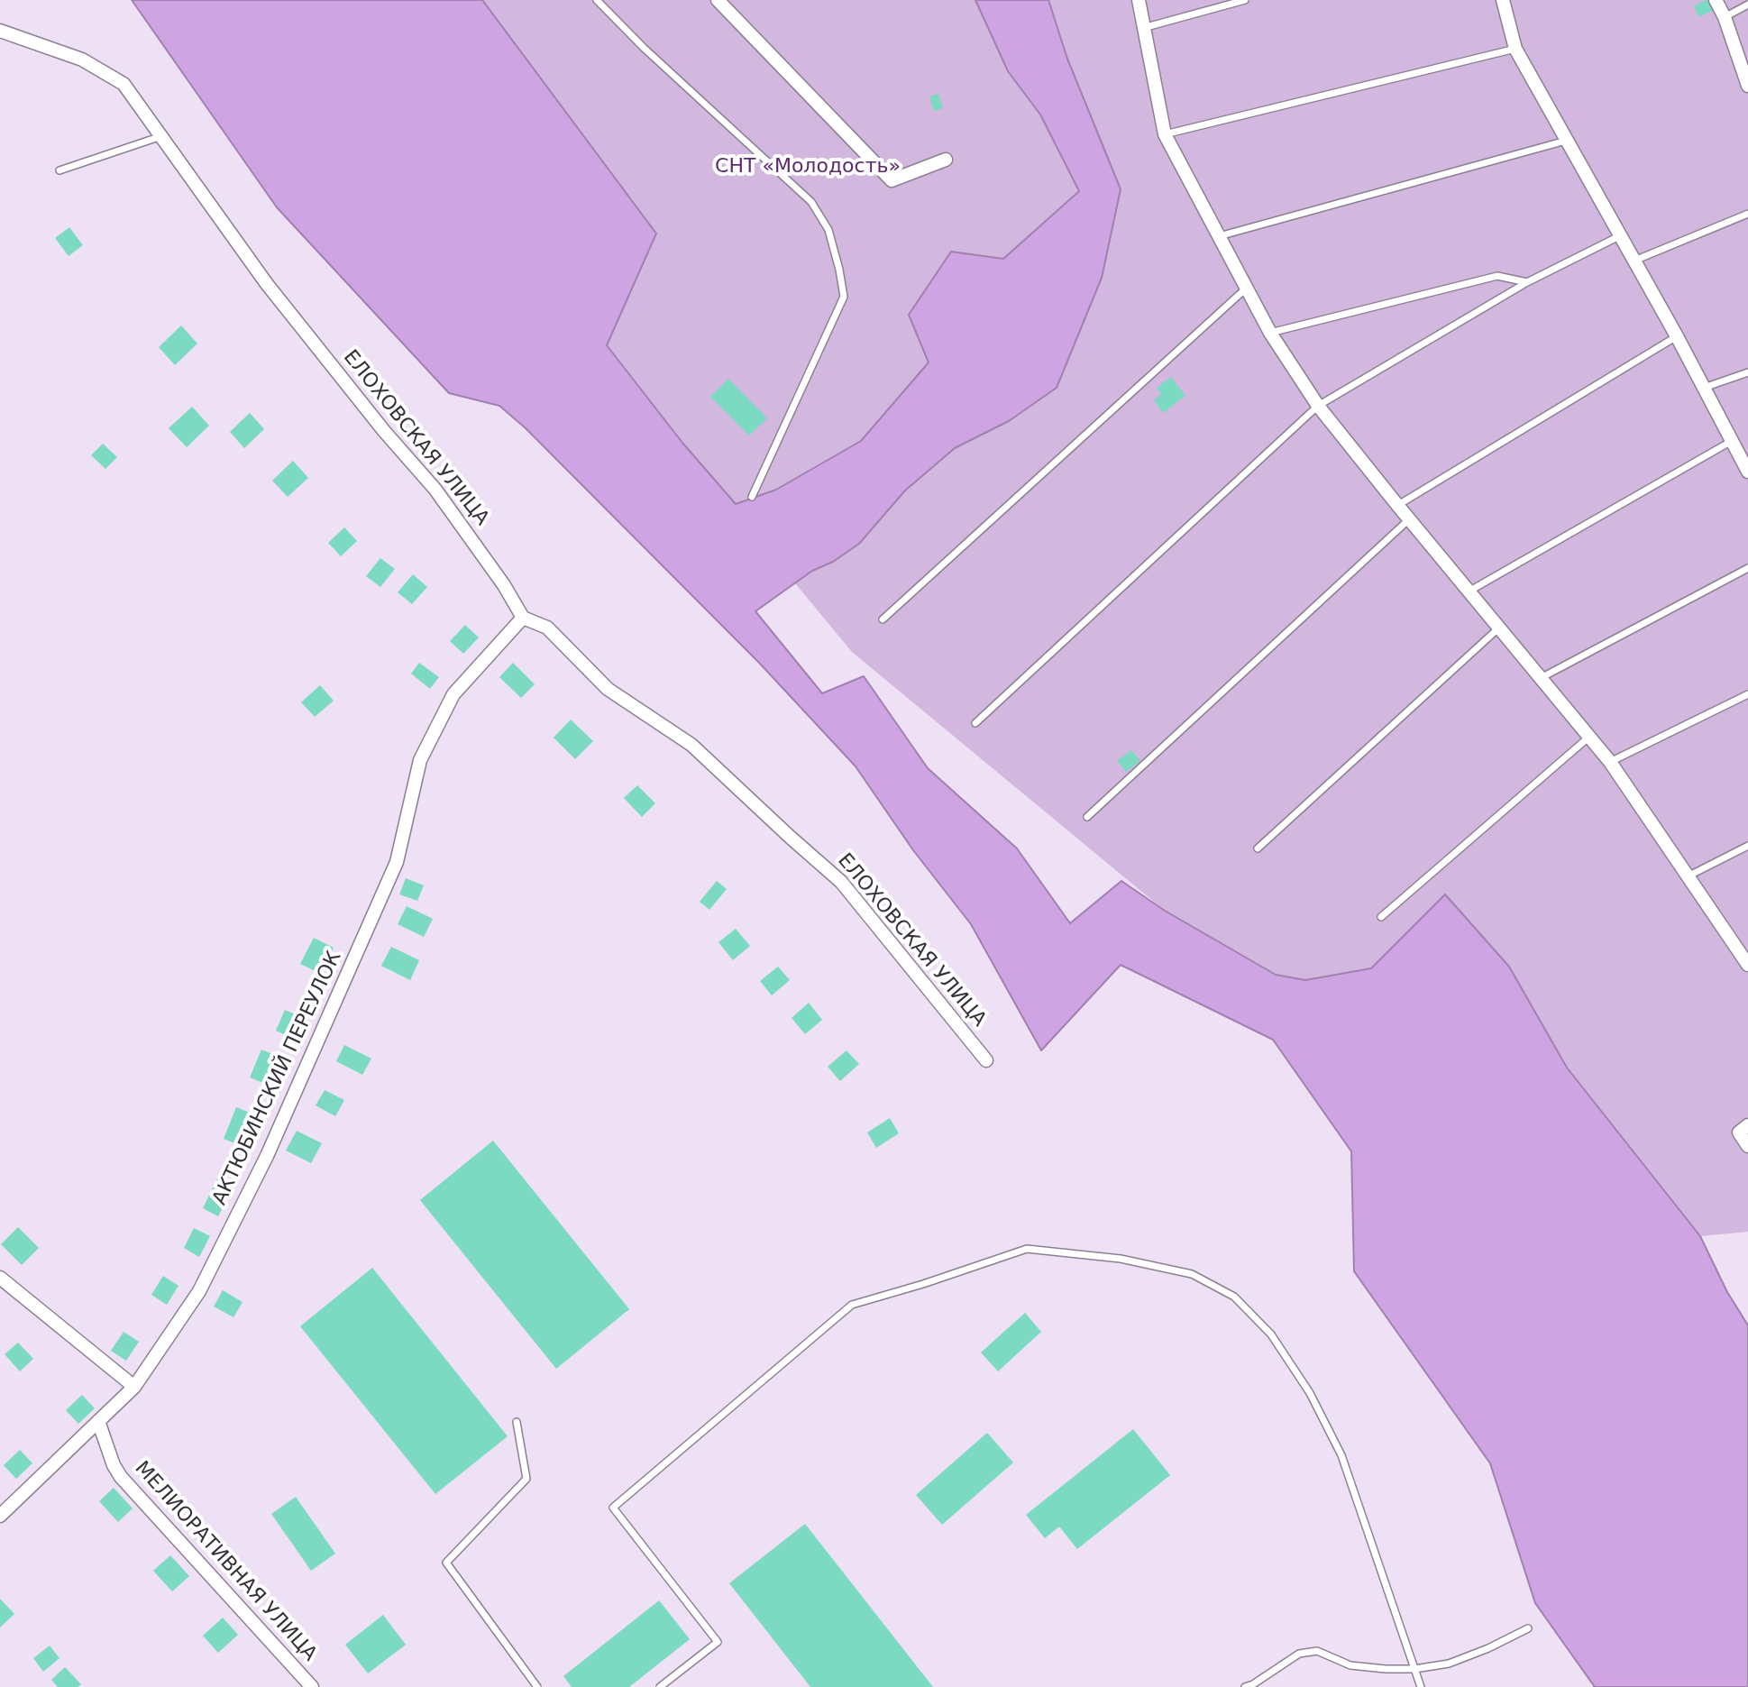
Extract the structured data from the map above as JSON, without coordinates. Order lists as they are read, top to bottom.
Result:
{
  "streets": {
    "street": ["ЕЛОХОВСКАЯ УЛИЦА", "АКТЮБИНСКИЙ ПЕРЕУЛОК", "МЕЛИОРАТИВНАЯ УЛИЦА"]
  },
  "crossings": [
    ["ЕЛОХОВСКАЯ УЛИЦА", "АКТЮБИНСКИЙ ПЕРЕУЛОК"],
    ["АКТЮБИНСКИЙ ПЕРЕУЛОК", "МЕЛИОРАТИВНАЯ УЛИЦА"]
  ],
  "parks": ["СНТ «Молодость»"]
}
